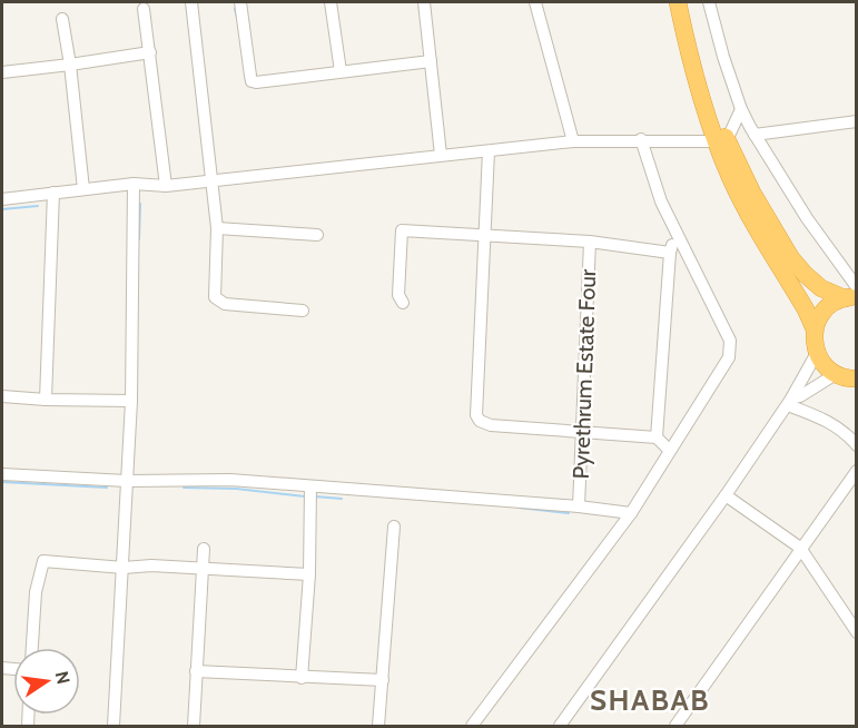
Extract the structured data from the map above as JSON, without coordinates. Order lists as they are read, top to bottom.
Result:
{
  "streets": {
    "street": ["Pyrethrum Estate Four"]
  },
  "districts": ["SHABAB"],
  "north": "right"
}
